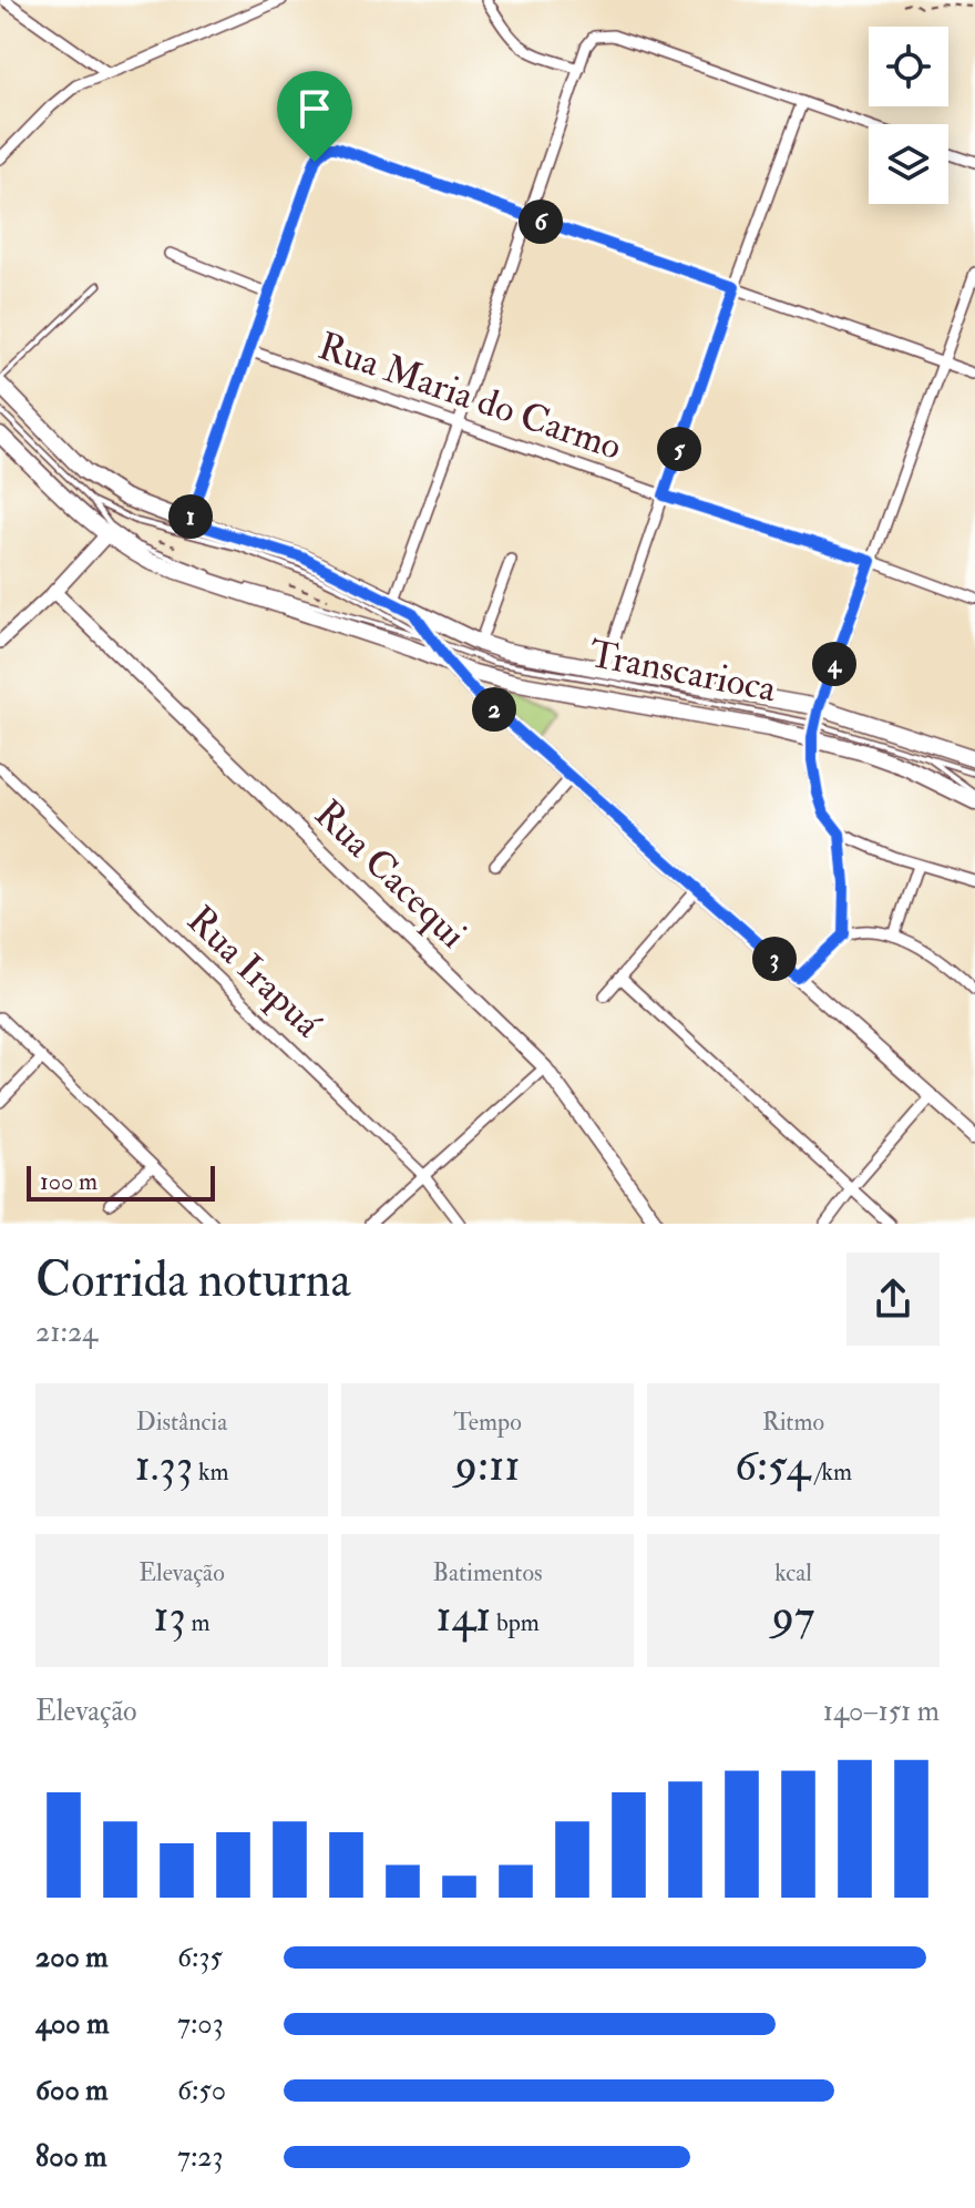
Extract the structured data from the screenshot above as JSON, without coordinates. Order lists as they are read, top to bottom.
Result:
{
  "streets": {
    "main road": ["Rua Cacequi"],
    "street": ["Rua Maria do Carmo", "Rua Irapuá"],
    "lane": ["Transcarioca"]
  },
  "scale_bar": "100 m",
  "page": {
    "pins": [
      "6",
      "5",
      "1",
      "4",
      "2",
      "3"
    ],
    "scale": "100 m",
    "heading": ["Corrida noturna", "21:24"],
    "stats": [
      ["Distância", "1.33 km"],
      ["Tempo", "9:11"],
      ["Ritmo", "6:54 /km"],
      ["Elevação", "13 m"],
      ["Batimentos", "141 bpm"],
      ["kcal", "97"]
    ],
    "chart": ["Elevação", "140–151 m"],
    "list": [
      {
        "name": "200 m",
        "note": "6:35"
      },
      {
        "name": "400 m",
        "note": "7:03"
      },
      {
        "name": "600 m",
        "note": "6:50"
      },
      {
        "name": "800 m",
        "note": "7:23"
      }
    ]
  }
}
